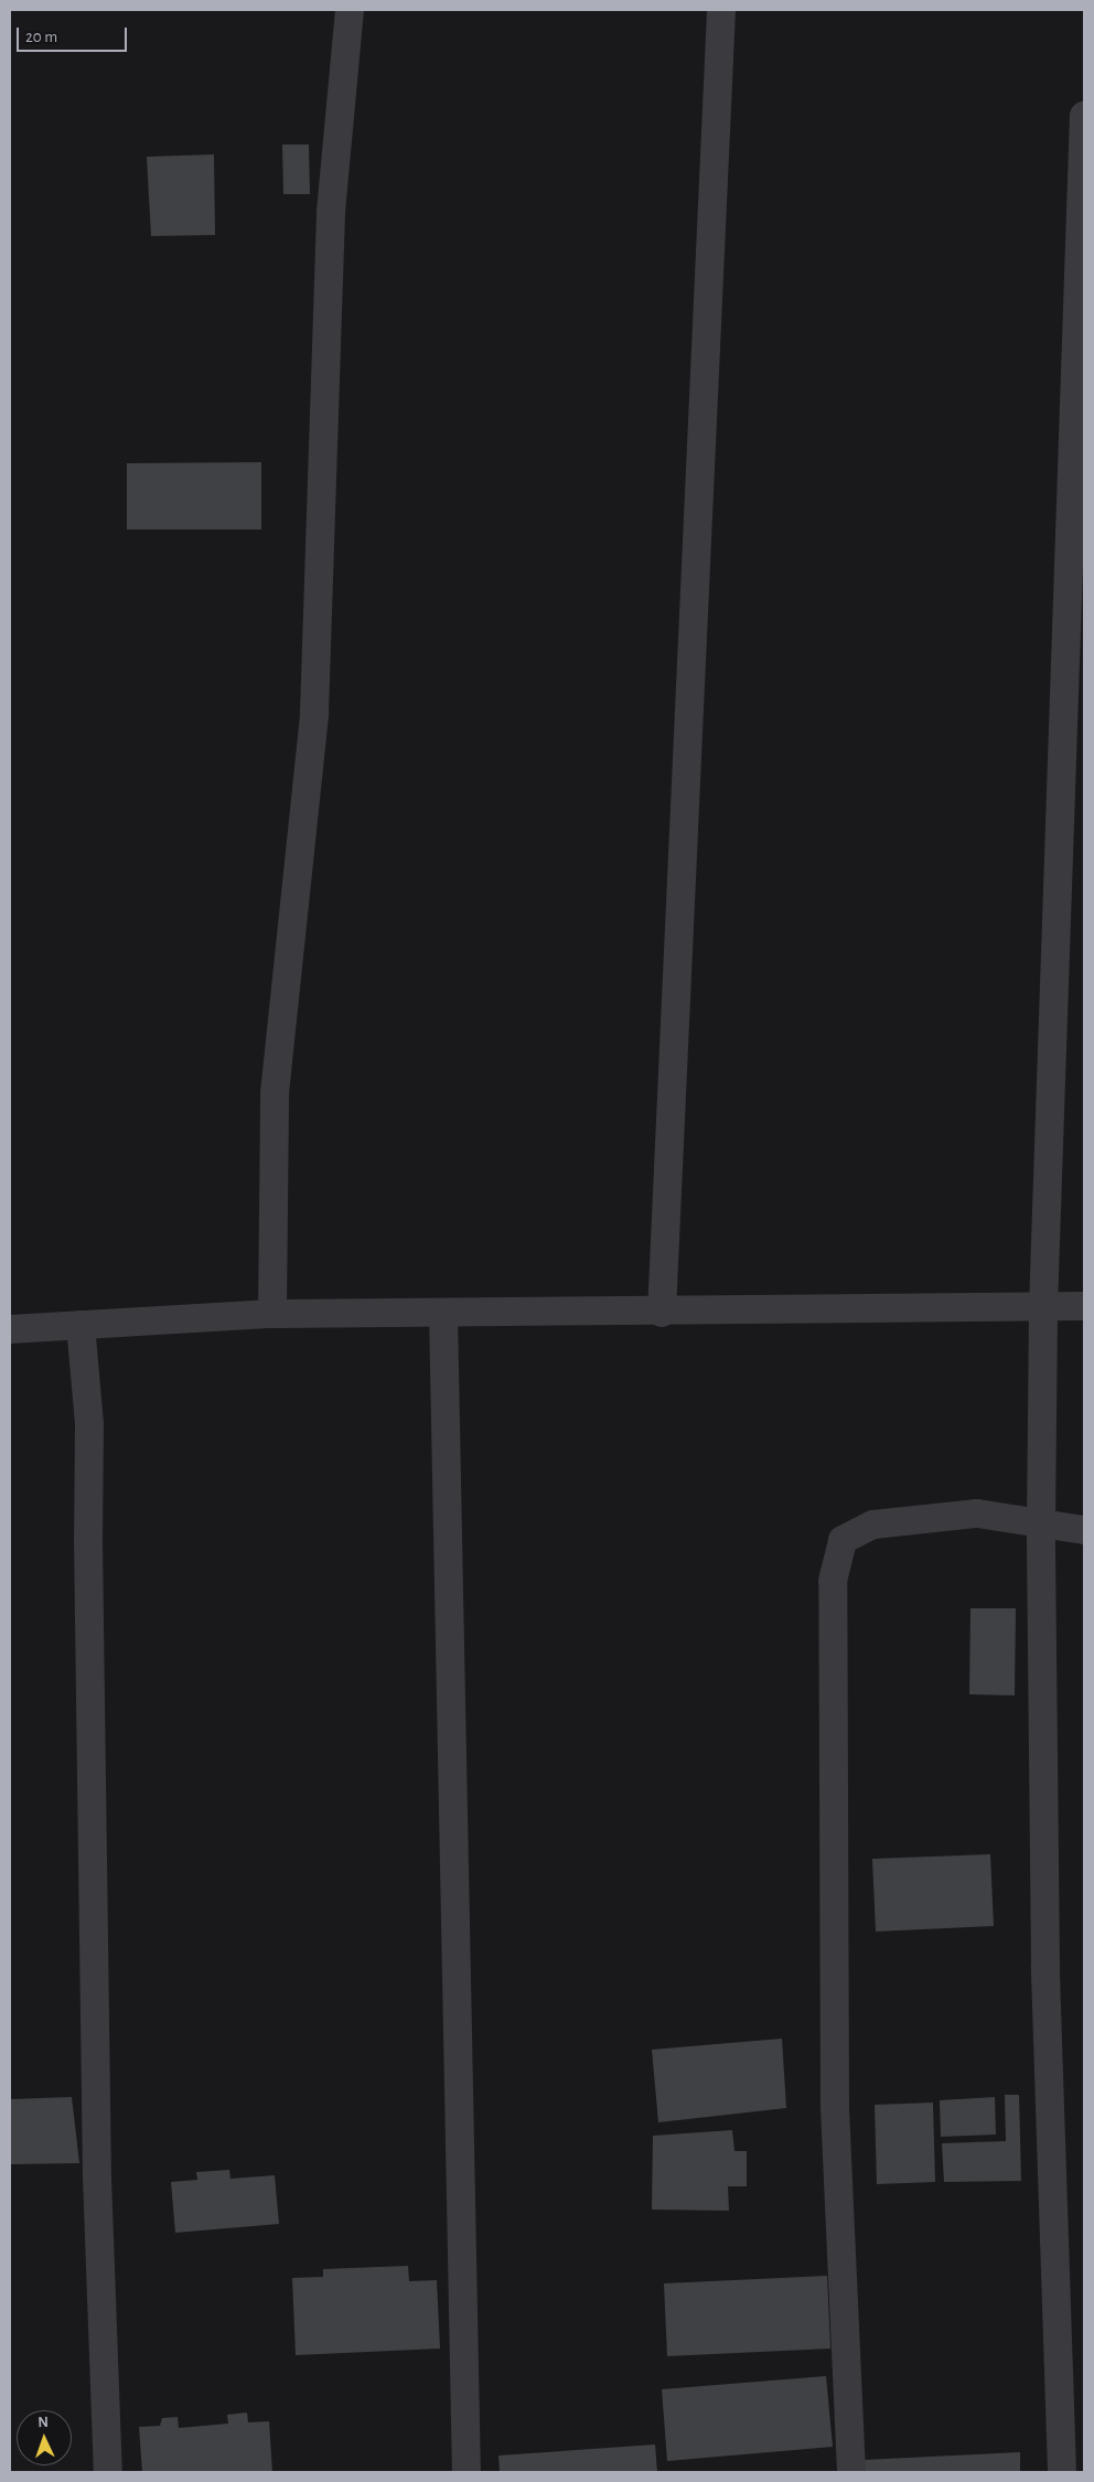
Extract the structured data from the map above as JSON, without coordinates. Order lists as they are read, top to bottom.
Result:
{
  "scale_bar": "20 m",
  "north": "top"
}
